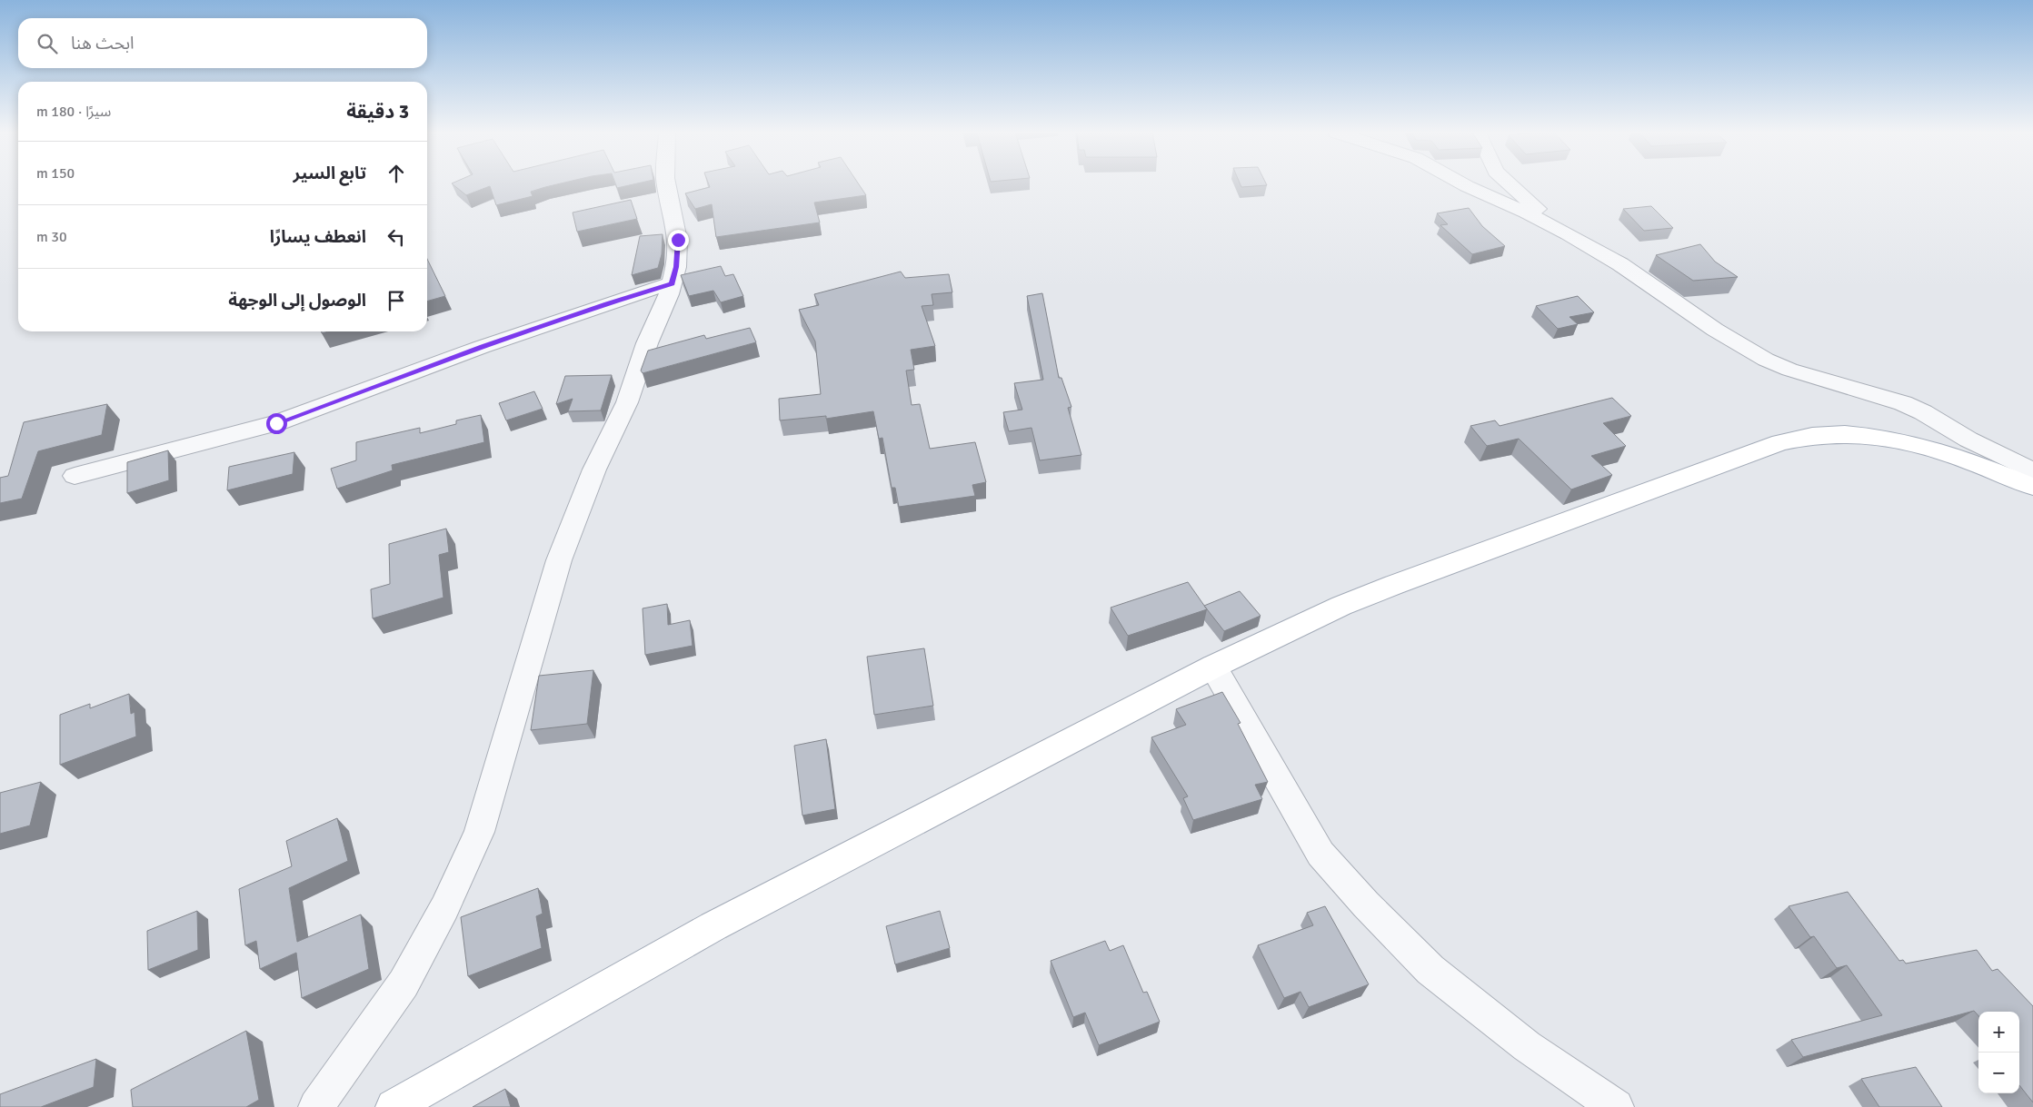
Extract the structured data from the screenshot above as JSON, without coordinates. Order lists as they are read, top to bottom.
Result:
{
  "page": {
    "search": "ابحث هنا",
    "heading": ["3 دقيقة", "سيرًا · 180 m"],
    "list": [
      ["تابع السير", "150 m"],
      ["انعطف يسارًا", "30 m"],
      "الوصول إلى الوجهة"
    ],
    "map_buttons": ["+", "−"]
  }
}
